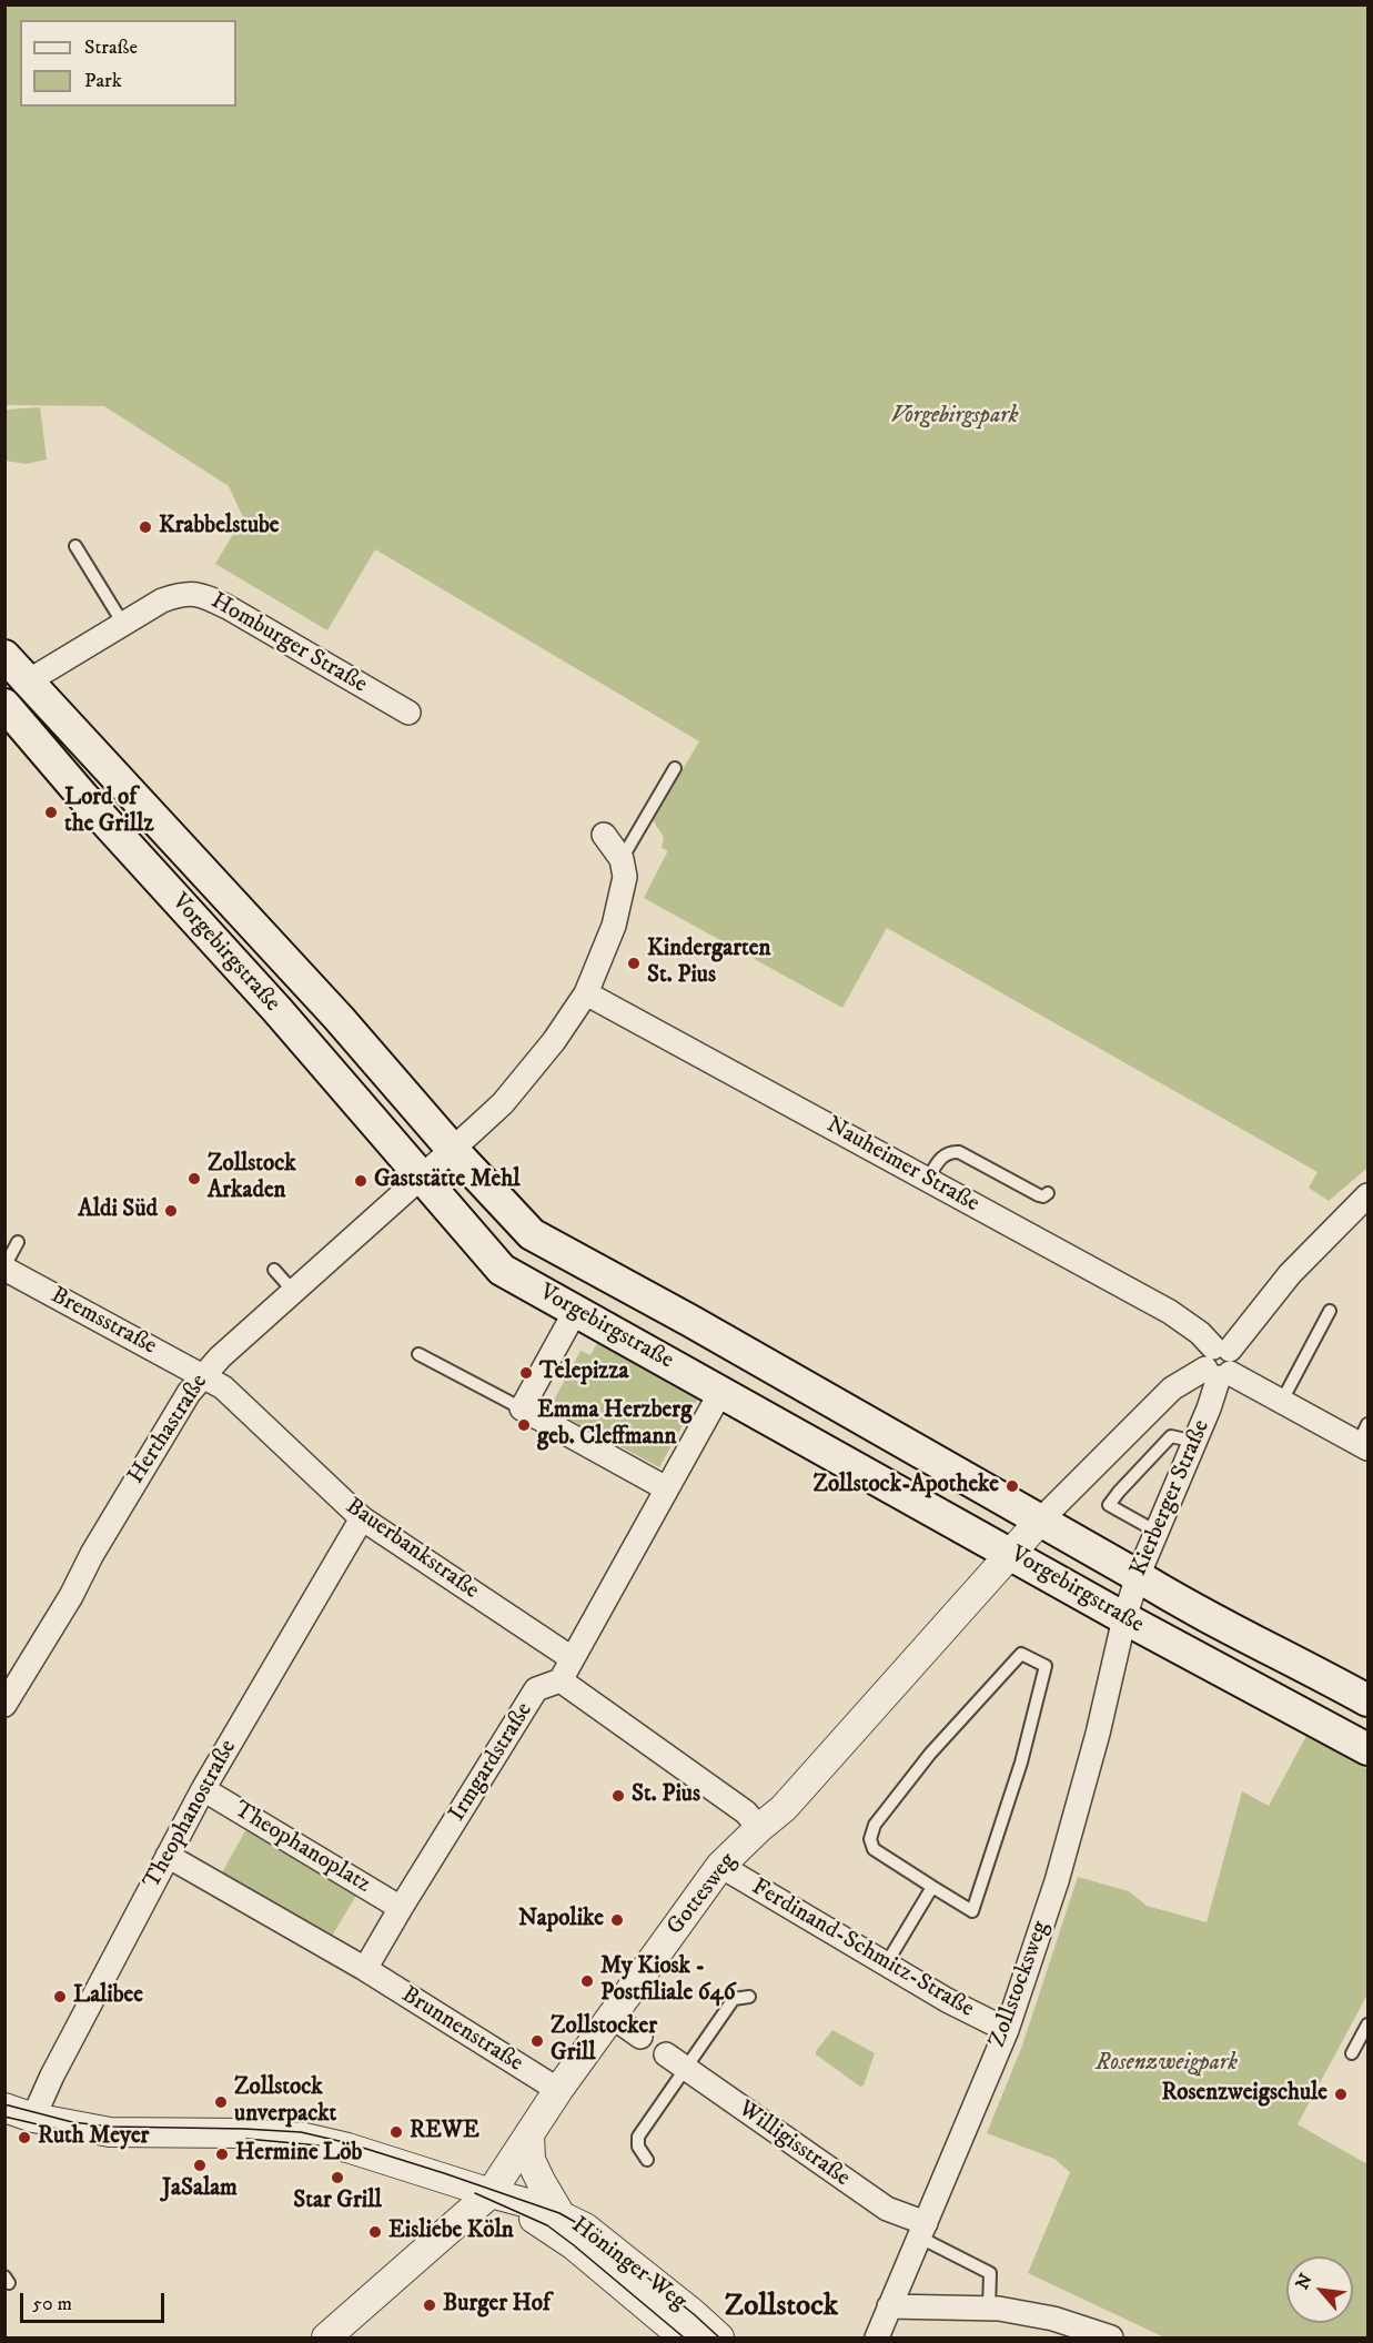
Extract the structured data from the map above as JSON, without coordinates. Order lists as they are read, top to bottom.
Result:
{
  "streets": {
    "main road": ["Vorgebirgstraße"],
    "street": [
      "Homburger Straße",
      "Nauheimer Straße",
      "Bremsstraße",
      "Herthastraße",
      "Kierberger Straße",
      "Bauerbankstraße",
      "Irmgardstraße",
      "Theophanostraße",
      "Theophanoplatz",
      "Gottesweg",
      "Ferdinand-Schmitz-Straße",
      "Zollstocksweg",
      "Brunnenstraße",
      "Willigisstraße",
      "Höninger Weg"
    ]
  },
  "crossings": [
    ["Homburger Straße", "Vorgebirgstraße"],
    ["Vorgebirgstraße", "Herthastraße"],
    ["Vorgebirgstraße", "Kierberger Straße"],
    ["Vorgebirgstraße", "Gottesweg"],
    ["Vorgebirgstraße", "Zollstocksweg"],
    ["Nauheimer Straße", "Kierberger Straße"],
    ["Bremsstraße", "Herthastraße"],
    ["Bremsstraße", "Bauerbankstraße"],
    ["Herthastraße", "Bauerbankstraße"],
    ["Kierberger Straße", "Gottesweg"],
    ["Kierberger Straße", "Zollstocksweg"],
    ["Bauerbankstraße", "Theophanostraße"],
    ["Irmgardstraße", "Theophanoplatz"],
    ["Irmgardstraße", "Brunnenstraße"],
    ["Theophanostraße", "Theophanoplatz"],
    ["Theophanostraße", "Höninger Weg"],
    ["Gottesweg", "Ferdinand-Schmitz-Straße"],
    ["Gottesweg", "Brunnenstraße"],
    ["Gottesweg", "Höninger Weg"],
    ["Ferdinand-Schmitz-Straße", "Zollstocksweg"],
    ["Zollstocksweg", "Willigisstraße"]
  ],
  "districts": ["Zollstock"],
  "parks": ["Vorgebirgspark", "Rosenzweigpark"],
  "places": [
    "Krabbelstube",
    "Lord of the Grillz",
    "Kindergarten St. Pius",
    "Zollstock Arkaden",
    "Gaststätte Mehl",
    "Aldi Süd",
    "Telepizza",
    "Emma Herzberg geb. Cleffmann",
    "Zollstock-Apotheke",
    "St. Pius",
    "Napolike",
    "My Kiosk - Postfiliale 646",
    "Lalibee",
    "Zollstocker Grill",
    "Rosenzweigschule",
    "Zollstock unverpackt",
    "REWE",
    "Ruth Meyer",
    "Hermine Löb",
    "JaSalam",
    "Star Grill",
    "Eisliebe Köln",
    "Burger Hof"
  ],
  "legend": ["Straße", "Park"],
  "scale_bar": "50 m",
  "north": "top left"
}
